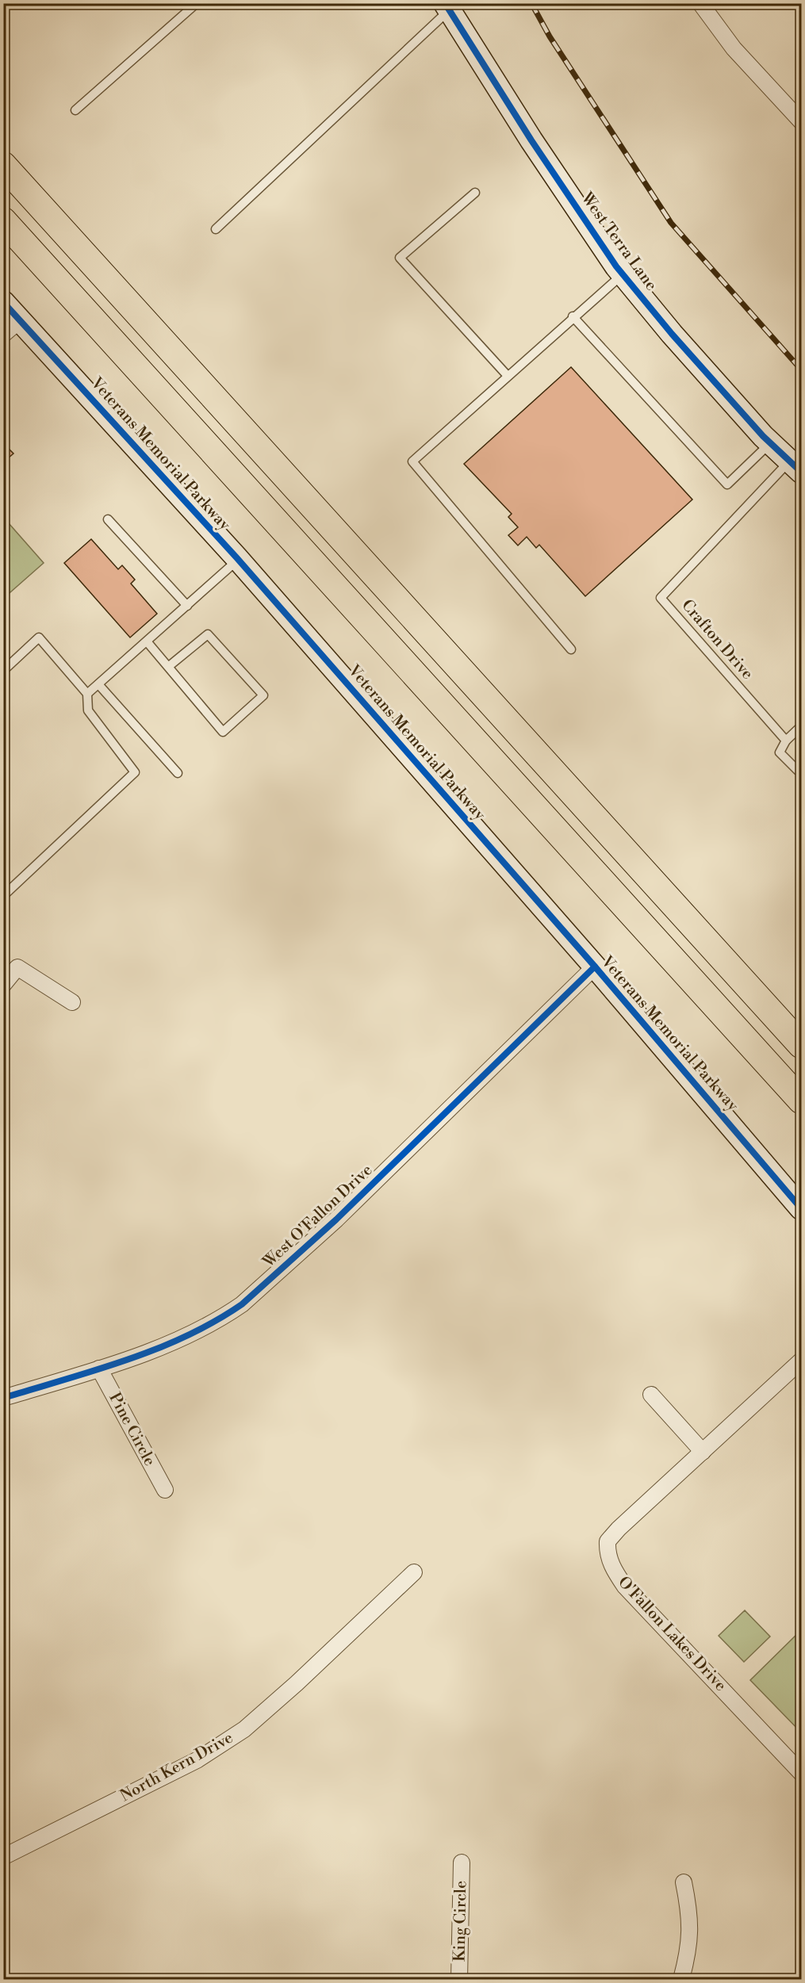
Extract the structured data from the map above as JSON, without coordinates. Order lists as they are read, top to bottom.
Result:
{
  "streets": {
    "street": [
      "West Terra Lane",
      "Veterans Memorial Parkway",
      "West O'Fallon Drive",
      "Pine Circle",
      "O'Fallon Lakes Drive",
      "North Kern Drive",
      "King Circle"
    ],
    "lane": ["Crafton Drive"]
  },
  "crossings": [
    ["West Terra Lane", "Crafton Drive"],
    ["Veterans Memorial Parkway", "West O'Fallon Drive"],
    ["West O'Fallon Drive", "Pine Circle"]
  ]
}
